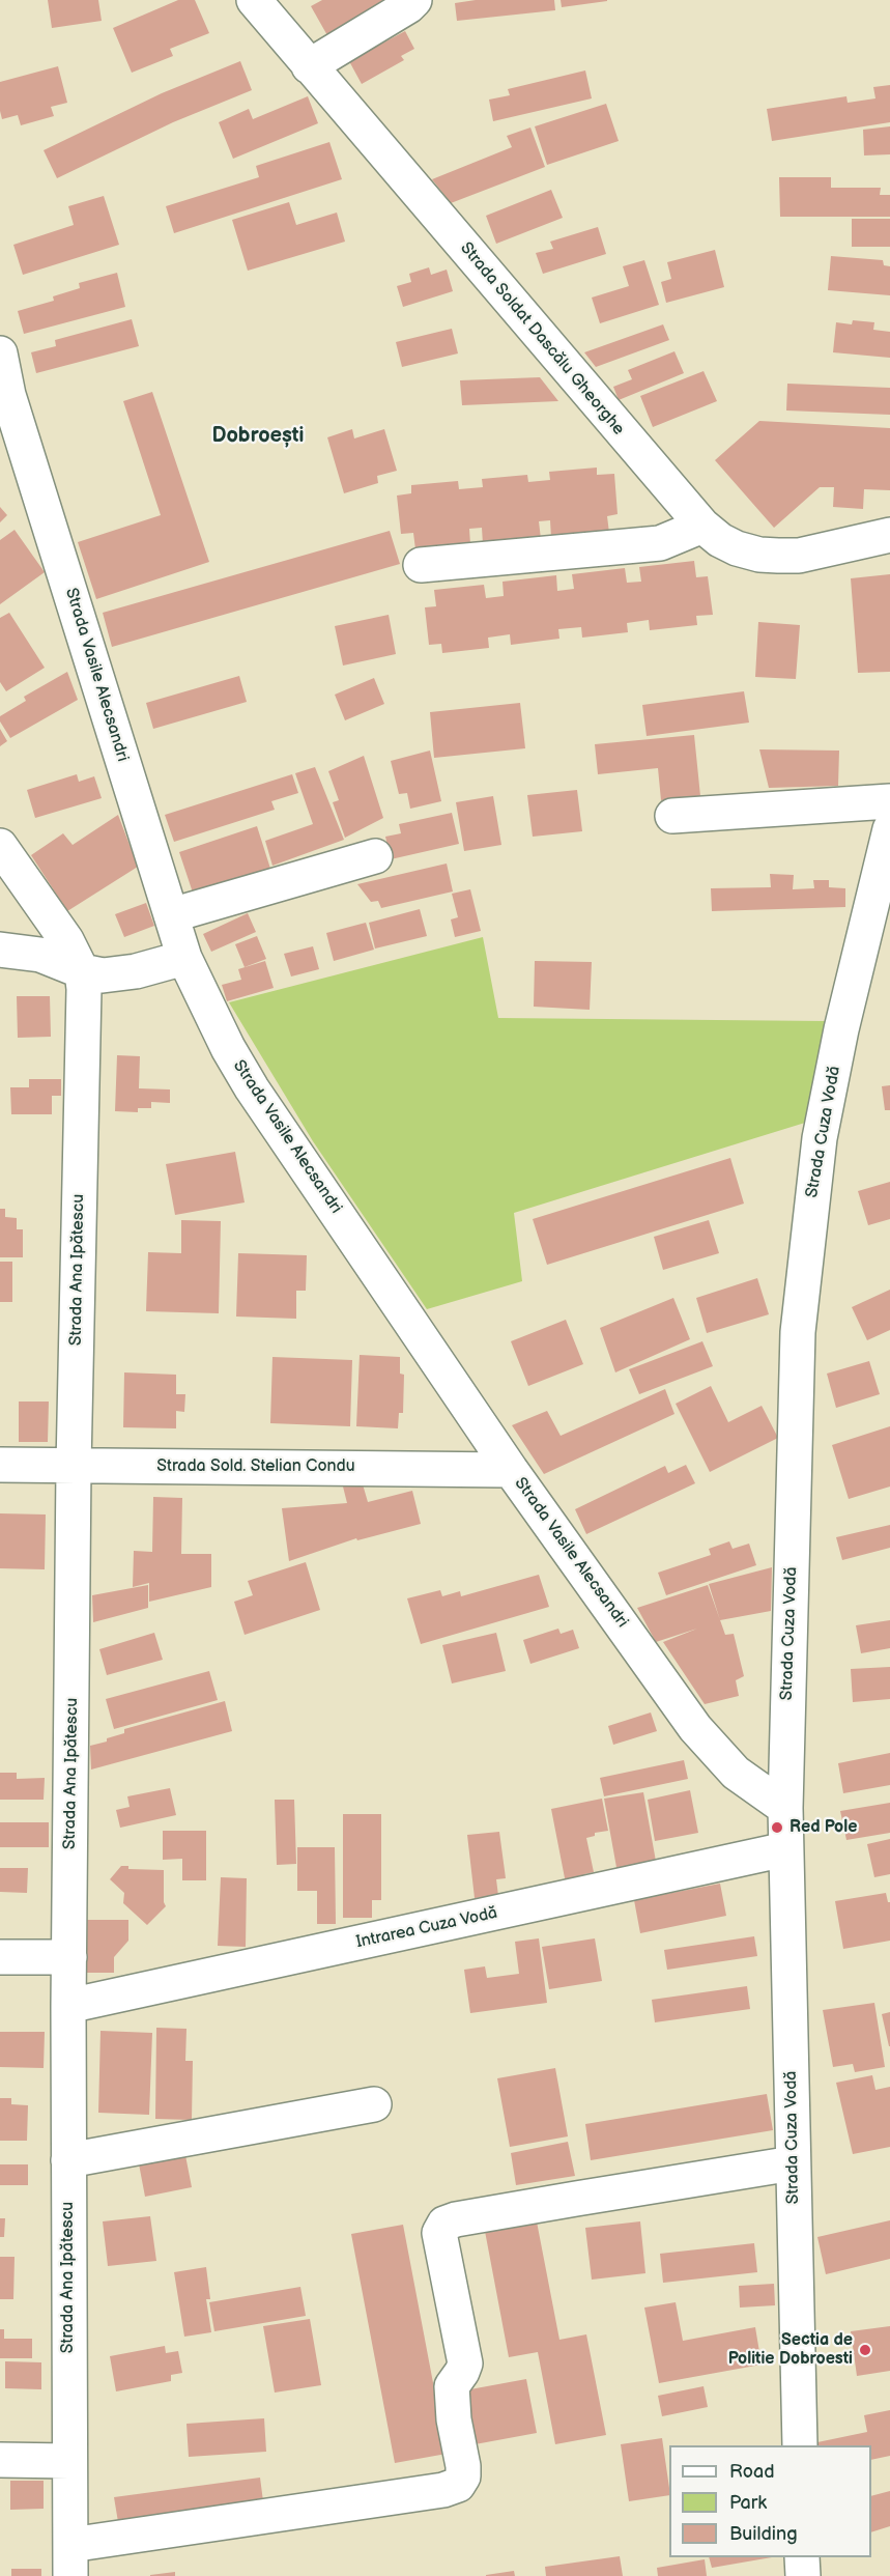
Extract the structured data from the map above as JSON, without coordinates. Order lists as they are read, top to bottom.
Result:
{
  "streets": {
    "street": [
      "Strada Soldat Dascălu Gheorghe",
      "Strada Vasile Alecsandri",
      "Strada Cuza Vodă",
      "Strada Ana Ipătescu",
      "Strada Sold. Stelian Condu",
      "Intrarea Cuza Vodă"
    ]
  },
  "crossings": [
    ["Strada Vasile Alecsandri", "Strada Cuza Vodă"],
    ["Strada Vasile Alecsandri", "Strada Sold. Stelian Condu"],
    ["Strada Cuza Vodă", "Intrarea Cuza Vodă"],
    ["Strada Ana Ipătescu", "Strada Sold. Stelian Condu"],
    ["Strada Ana Ipătescu", "Intrarea Cuza Vodă"]
  ],
  "districts": ["Dobroești"],
  "places": ["Red Pole", "Sectia de Politie Dobroesti"],
  "legend": ["Road", "Park", "Building"]
}
